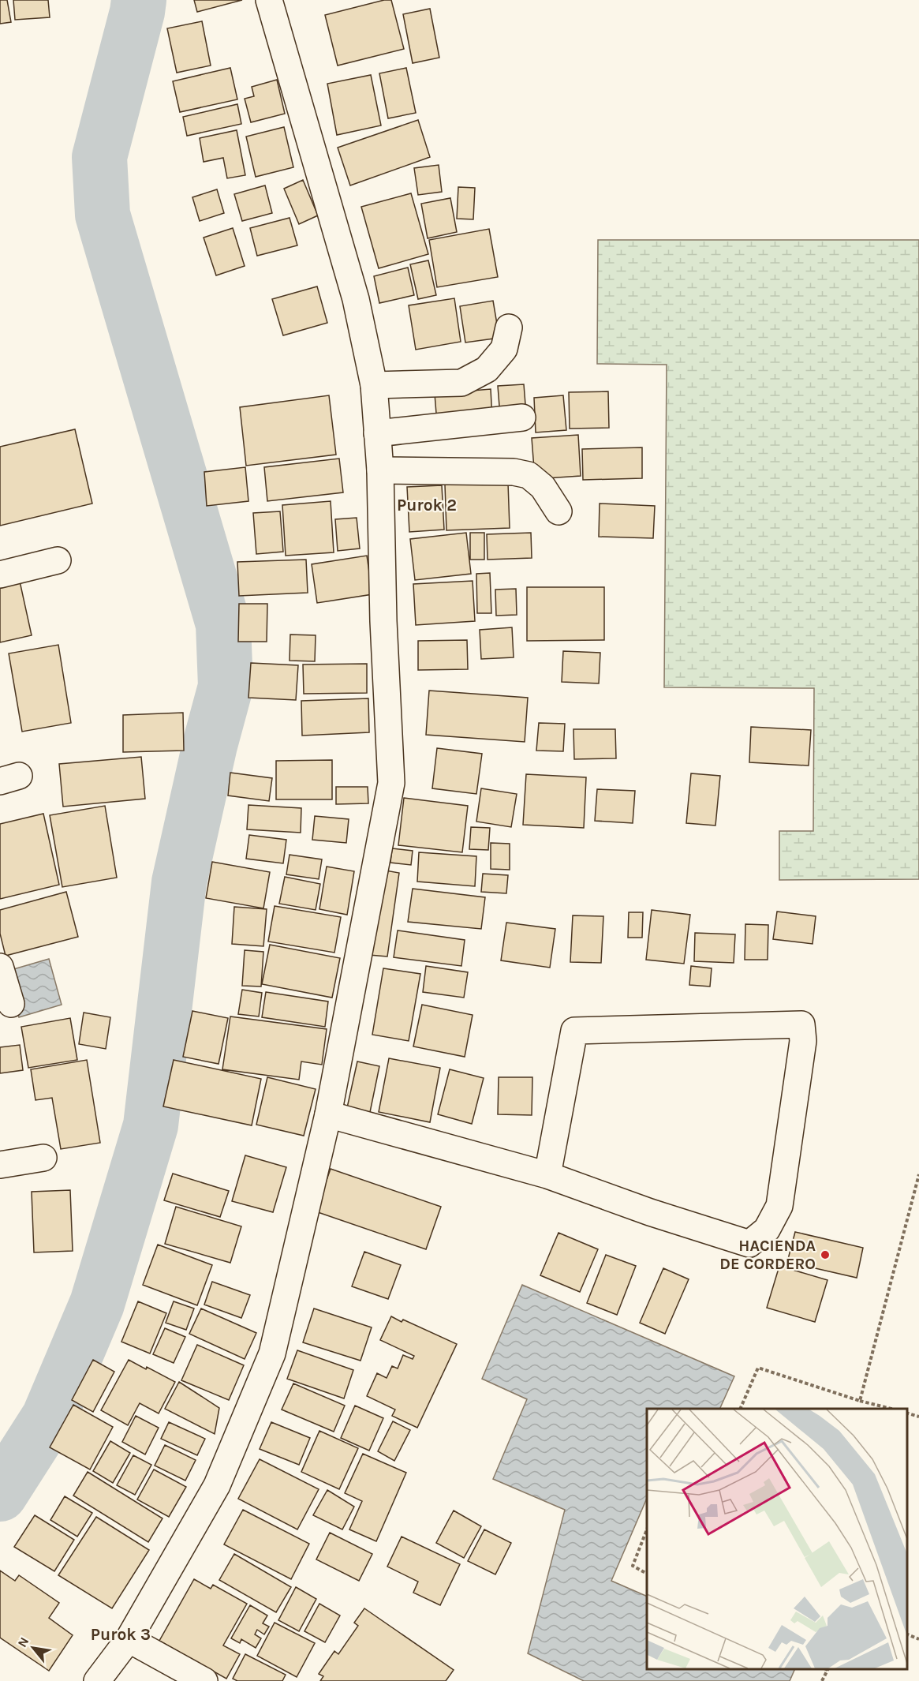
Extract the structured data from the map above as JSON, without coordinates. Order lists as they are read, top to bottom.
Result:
{
  "districts": ["Purok 2", "Purok 3"],
  "places": ["HACIENDA DE CORDERO"],
  "north": "top left"
}
